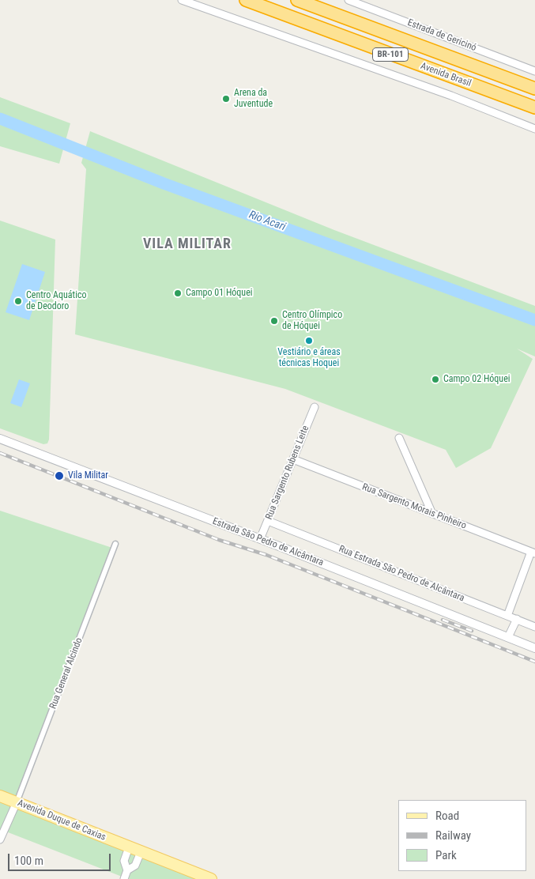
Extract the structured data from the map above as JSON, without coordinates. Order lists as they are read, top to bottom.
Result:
{
  "streets": {
    "highway": ["BR-101", "Avenida Brasil"],
    "main road": ["Avenida Duque de Caxias"],
    "street": [
      "Estrada de Gericinó",
      "Rua Sargento Rubens Leite",
      "Rua Sargento Morais Pinheiro",
      "Estrada São Pedro de Alcântara",
      "Rua Estrada São Pedro de Alcântara",
      "Rua General Alcindo"
    ]
  },
  "crossings": [
    ["Rua Sargento Rubens Leite", "Rua Sargento Morais Pinheiro"],
    ["Rua Sargento Rubens Leite", "Estrada São Pedro de Alcântara"],
    ["Rua Sargento Rubens Leite", "Rua Estrada São Pedro de Alcântara"],
    ["Rua General Alcindo", "Avenida Duque de Caxias"]
  ],
  "districts": ["VILA MILITAR"],
  "water": ["Rio Acari"],
  "places": [
    "Arena da Juventude",
    "Campo 01 Hóquei",
    "Centro Aquático de Deodoro",
    "Centro Olímpico de Hóquei",
    "Vestiário e áreas técnicas Hoquei",
    "Campo 02 Hóquei",
    "Vila Militar"
  ],
  "legend": ["Road", "Railway", "Park"],
  "scale_bar": "100 m"
}
